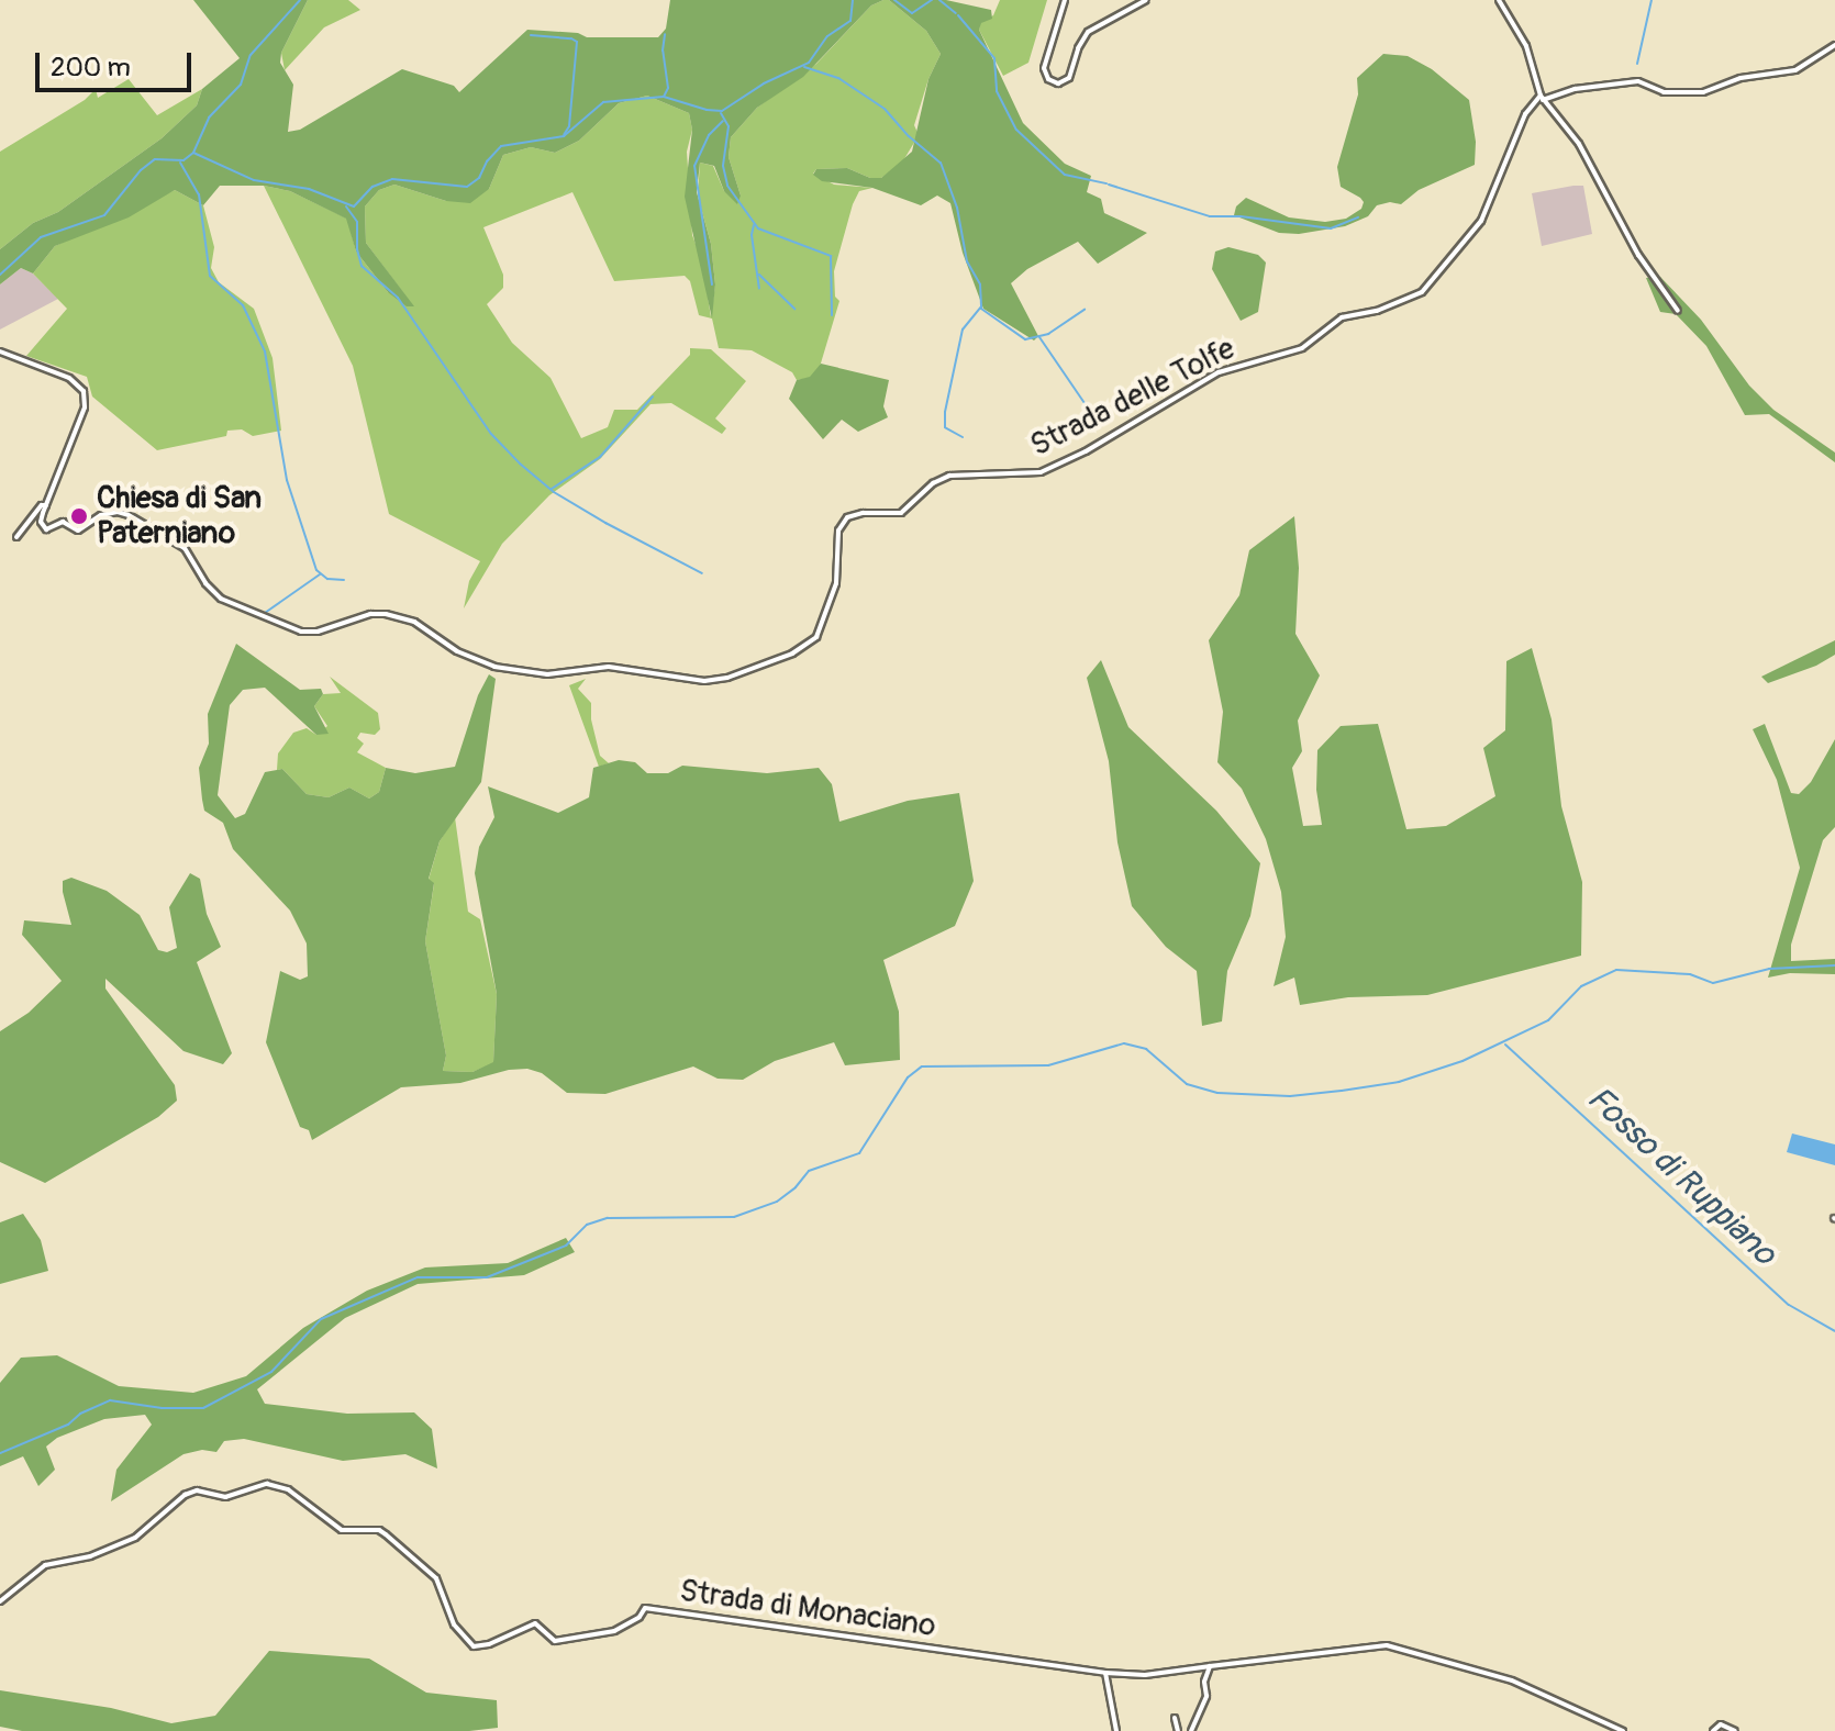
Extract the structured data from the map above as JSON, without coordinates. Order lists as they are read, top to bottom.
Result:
{
  "streets": {
    "street": ["Strada delle Tolfe", "Strada di Monaciano"]
  },
  "water": ["Fosso di Ruppiano"],
  "places": ["Chiesa di San Paterniano"],
  "scale_bar": "200 m"
}
